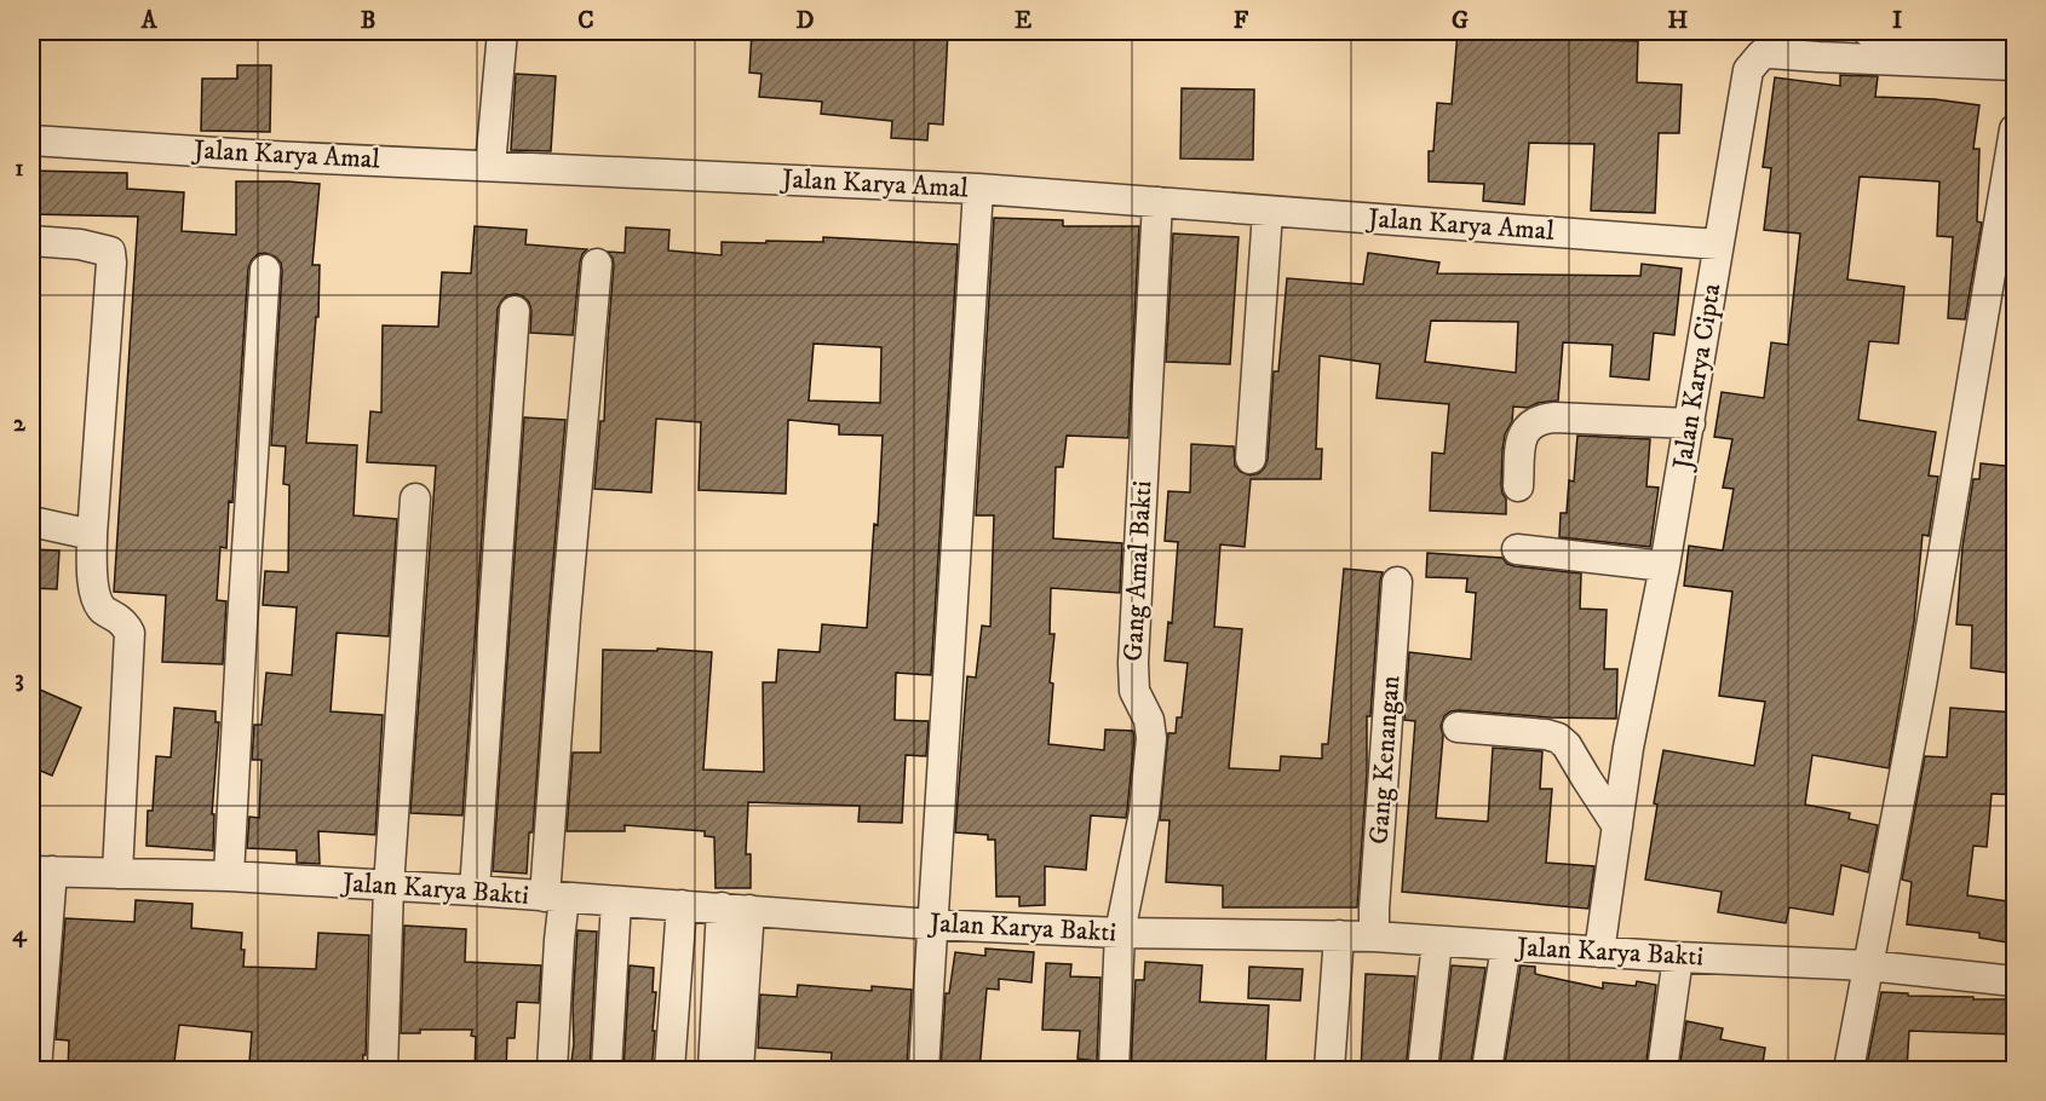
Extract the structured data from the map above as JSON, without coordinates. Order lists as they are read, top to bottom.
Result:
{
  "streets": {
    "street": [
      "Jalan Karya Amal",
      "Jalan Karya Cipta",
      "Gang Amal Bakti",
      "Gang Kenangan",
      "Jalan Karya Bakti"
    ]
  },
  "crossings": [
    ["Jalan Karya Amal", "Jalan Karya Cipta"],
    ["Jalan Karya Amal", "Gang Amal Bakti"],
    ["Jalan Karya Cipta", "Jalan Karya Bakti"],
    ["Gang Amal Bakti", "Jalan Karya Bakti"],
    ["Gang Kenangan", "Jalan Karya Bakti"]
  ],
  "grid": {
    "columns": [
      "A",
      "B",
      "C",
      "D",
      "E",
      "F",
      "G",
      "H",
      "I"
    ],
    "rows": [
      "1",
      "2",
      "3",
      "4"
    ]
  }
}
